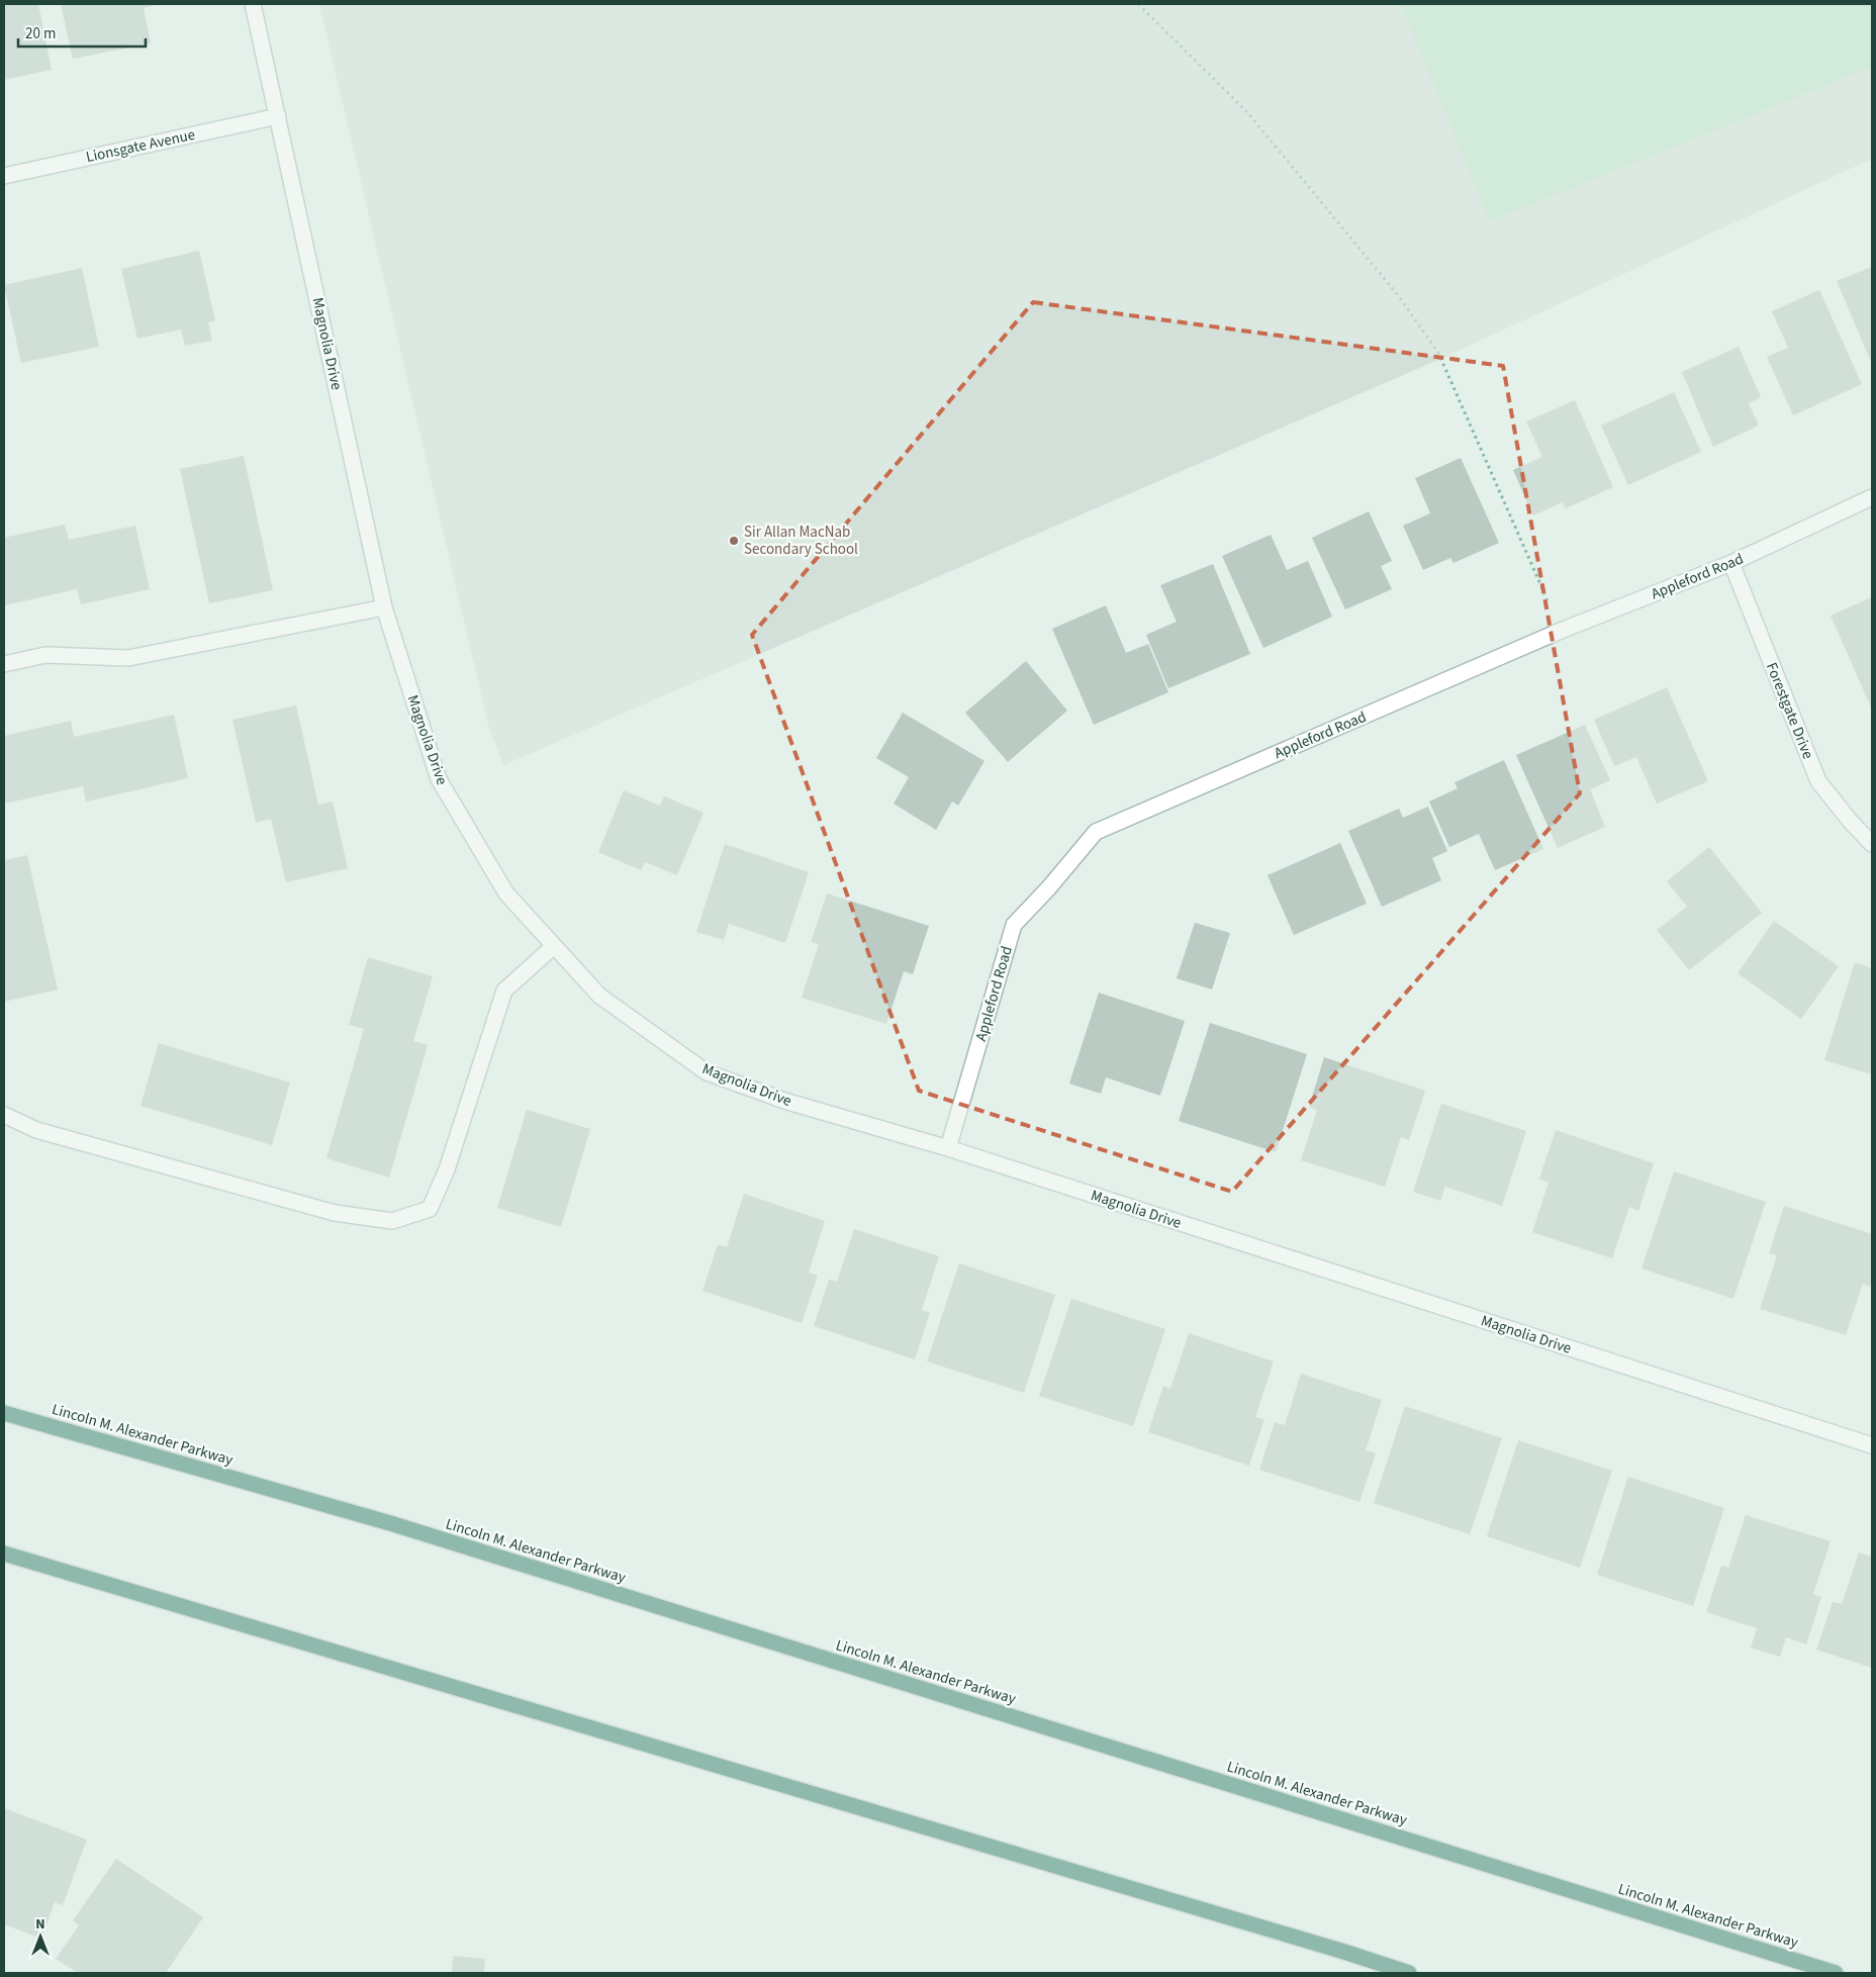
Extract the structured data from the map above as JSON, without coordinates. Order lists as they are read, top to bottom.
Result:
{
  "streets": {
    "highway": ["Lincoln M. Alexander Parkway"],
    "street": [
      "Lionsgate Avenue",
      "Magnolia Drive",
      "Appleford Road",
      "Forestgate Drive"
    ]
  },
  "crossings": [
    ["Lionsgate Avenue", "Magnolia Drive"],
    ["Magnolia Drive", "Appleford Road"],
    ["Appleford Road", "Forestgate Drive"]
  ],
  "places": ["Sir Allan MacNab Secondary School"],
  "scale_bar": "20 m",
  "north": "top"
}
